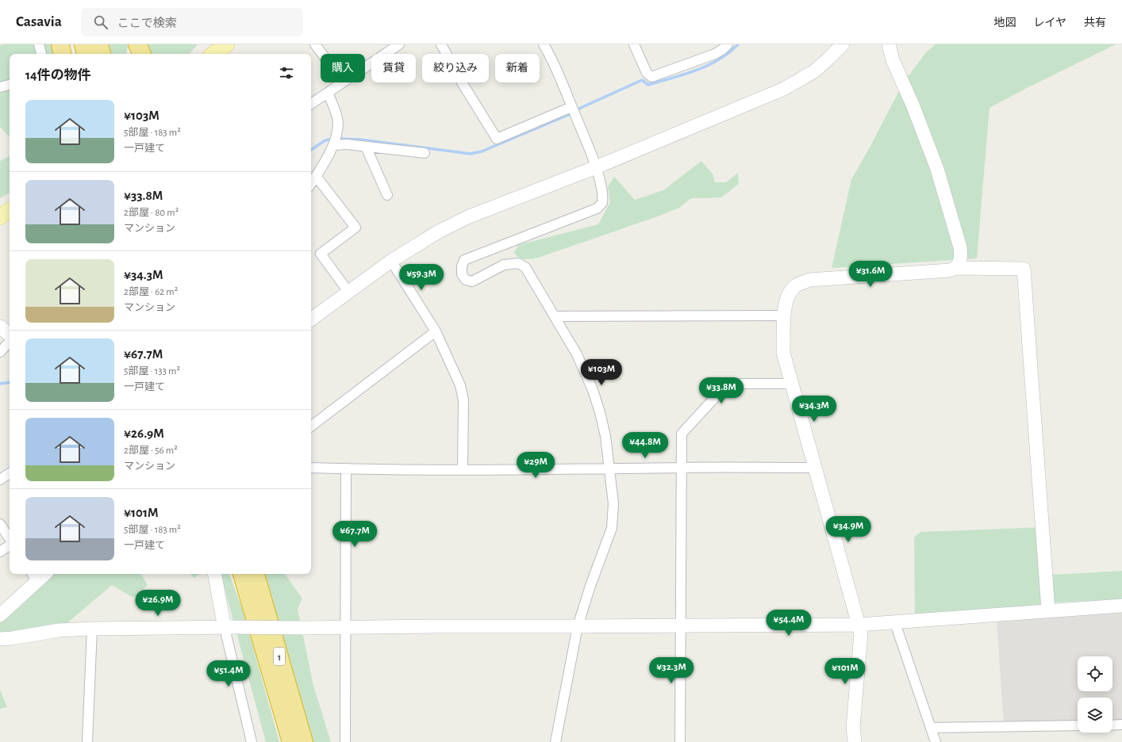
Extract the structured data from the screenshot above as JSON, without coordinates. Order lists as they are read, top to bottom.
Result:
{
  "streets": {
    "highway": ["1"]
  },
  "page": {
    "header": "Casavia",
    "search": "ここで検索",
    "nav": ["地図", "レイヤ", "共有"],
    "chip": [
      "購入",
      "賃貸",
      "絞り込み",
      "新着"
    ],
    "heading": "14件の物件",
    "list": [
      {
        "name": "¥103M",
        "note": "5部屋 · 183 m² · 一戸建て"
      },
      {
        "name": "¥33.8M",
        "note": "2部屋 · 80 m² · マンション"
      },
      {
        "name": "¥34.3M",
        "note": "2部屋 · 62 m² · マンション"
      },
      {
        "name": "¥67.7M",
        "note": "5部屋 · 133 m² · 一戸建て"
      },
      {
        "name": "¥26.9M",
        "note": "2部屋 · 56 m² · マンション"
      },
      {
        "name": "¥101M",
        "note": "5部屋 · 183 m² · 一戸建て"
      }
    ],
    "price": [
      "¥31.6M",
      "¥59.3M",
      "¥103M",
      "¥33.8M",
      "¥34.3M",
      "¥44.8M",
      "¥29M",
      "¥34.9M",
      "¥67.7M",
      "¥26.9M",
      "¥54.4M",
      "¥32.3M",
      "¥101M",
      "¥51.4M"
    ]
  }
}
